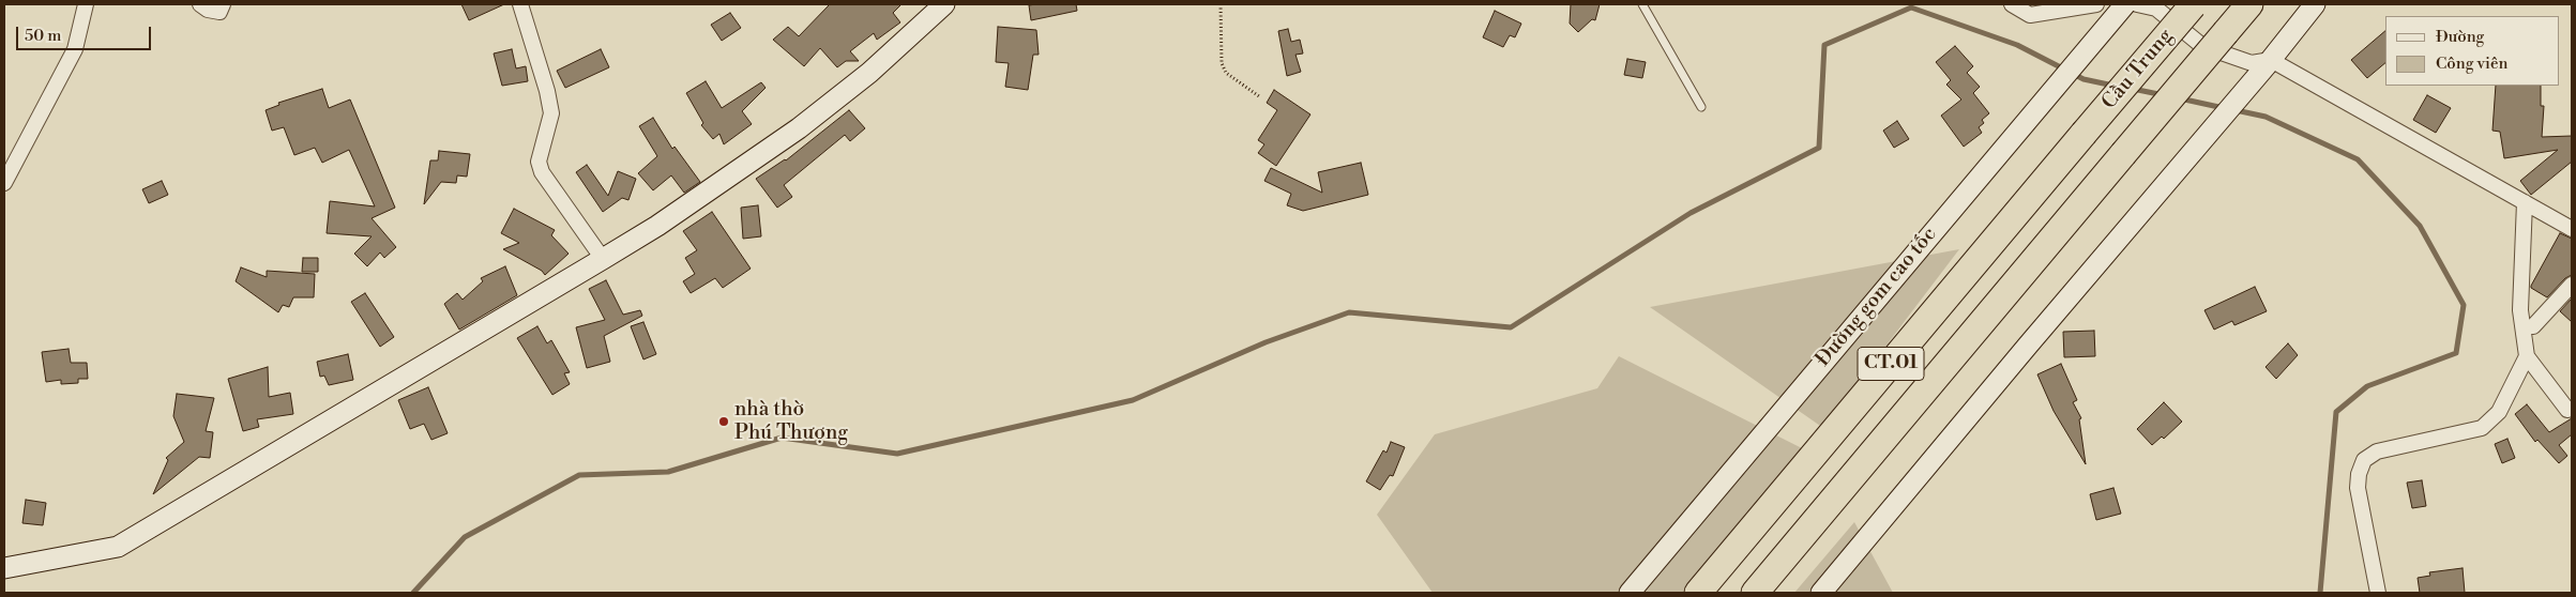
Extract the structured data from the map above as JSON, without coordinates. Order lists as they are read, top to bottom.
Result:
{
  "streets": {
    "highway": ["Cầu Trung", "CT.01"],
    "main road": ["Đường gom cao tốc"]
  },
  "places": ["nhà thờ Phú Thượng"],
  "legend": ["Đường", "Công viên"],
  "scale_bar": "50 m"
}
